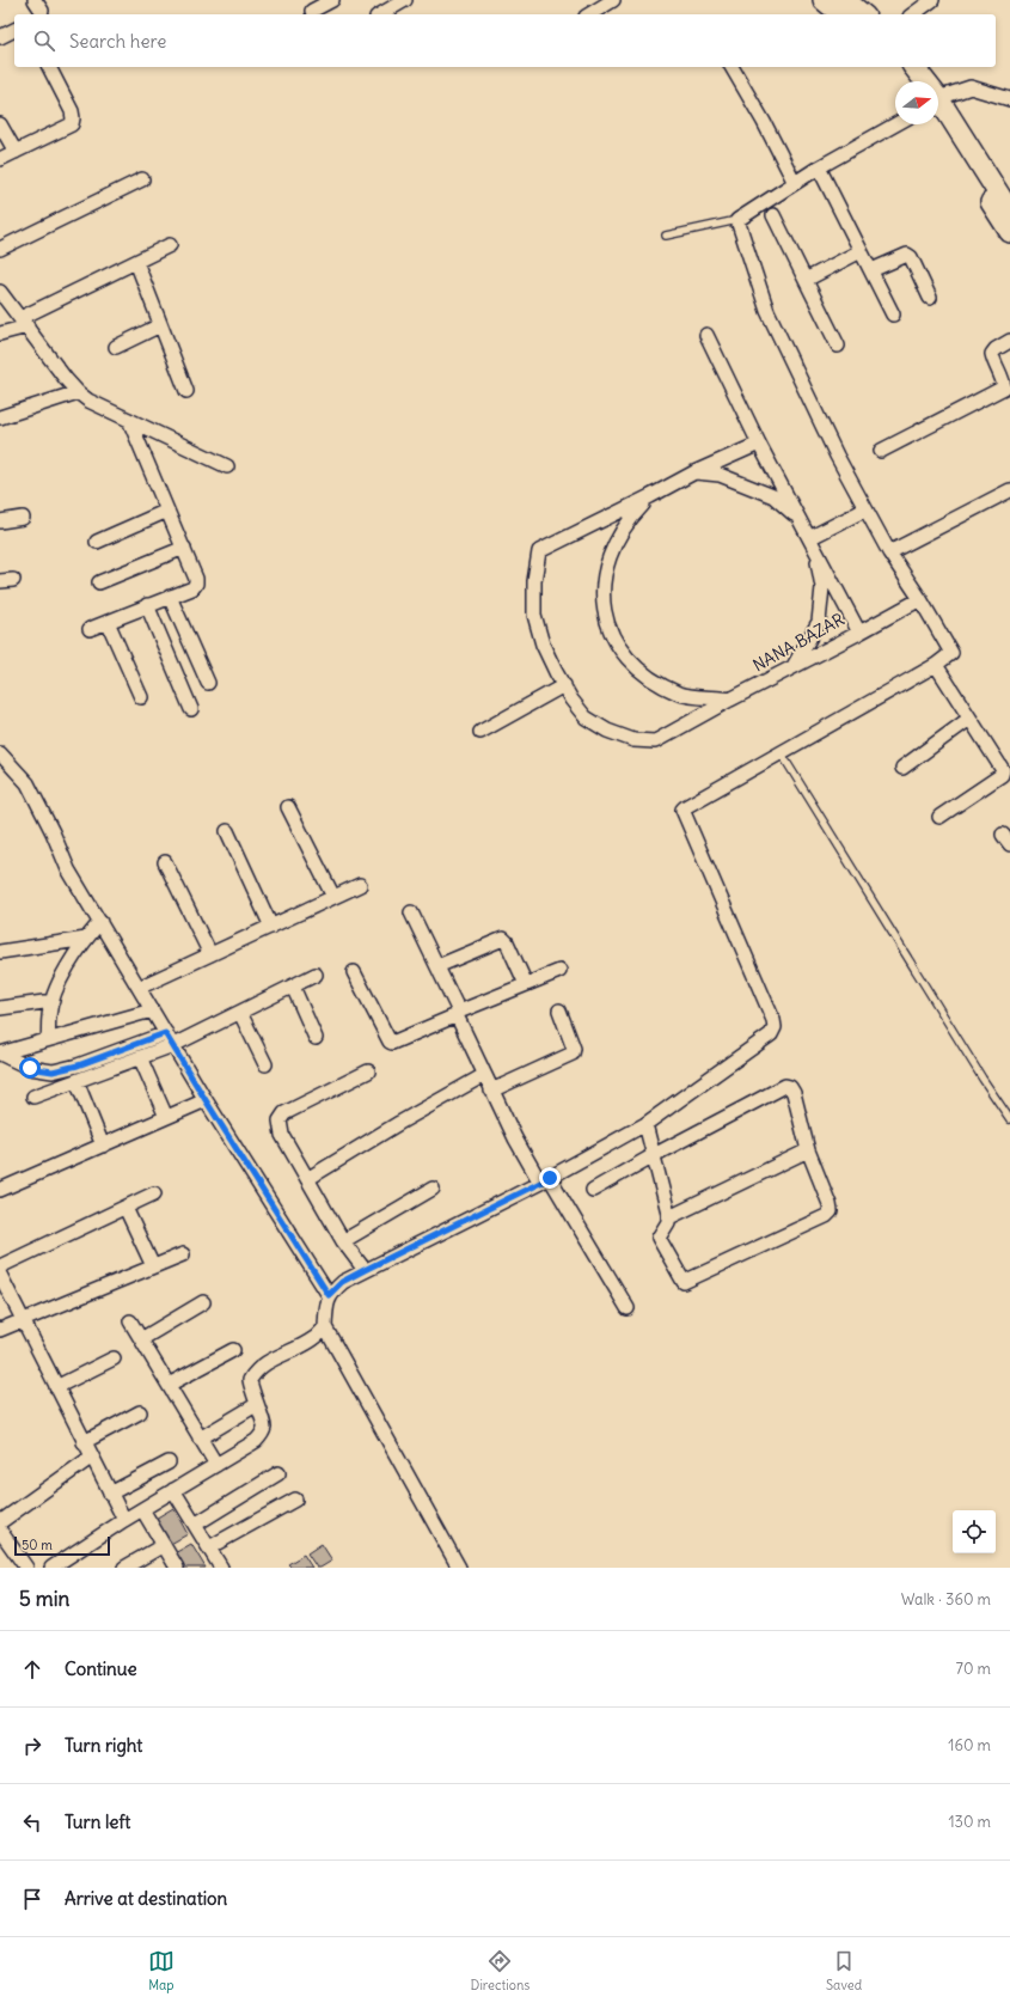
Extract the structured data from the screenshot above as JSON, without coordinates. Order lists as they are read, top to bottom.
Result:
{
  "streets": {
    "street": ["NANA BAZAR"]
  },
  "scale_bar": "50 m",
  "north": "right",
  "page": {
    "search": "Search here",
    "scale": "50 m",
    "heading": ["5 min", "Walk · 360 m"],
    "list": [
      ["Continue", "70 m"],
      ["Turn right", "160 m"],
      ["Turn left", "130 m"],
      "Arrive at destination"
    ],
    "nav": ["Map", "Directions", "Saved"]
  }
}
